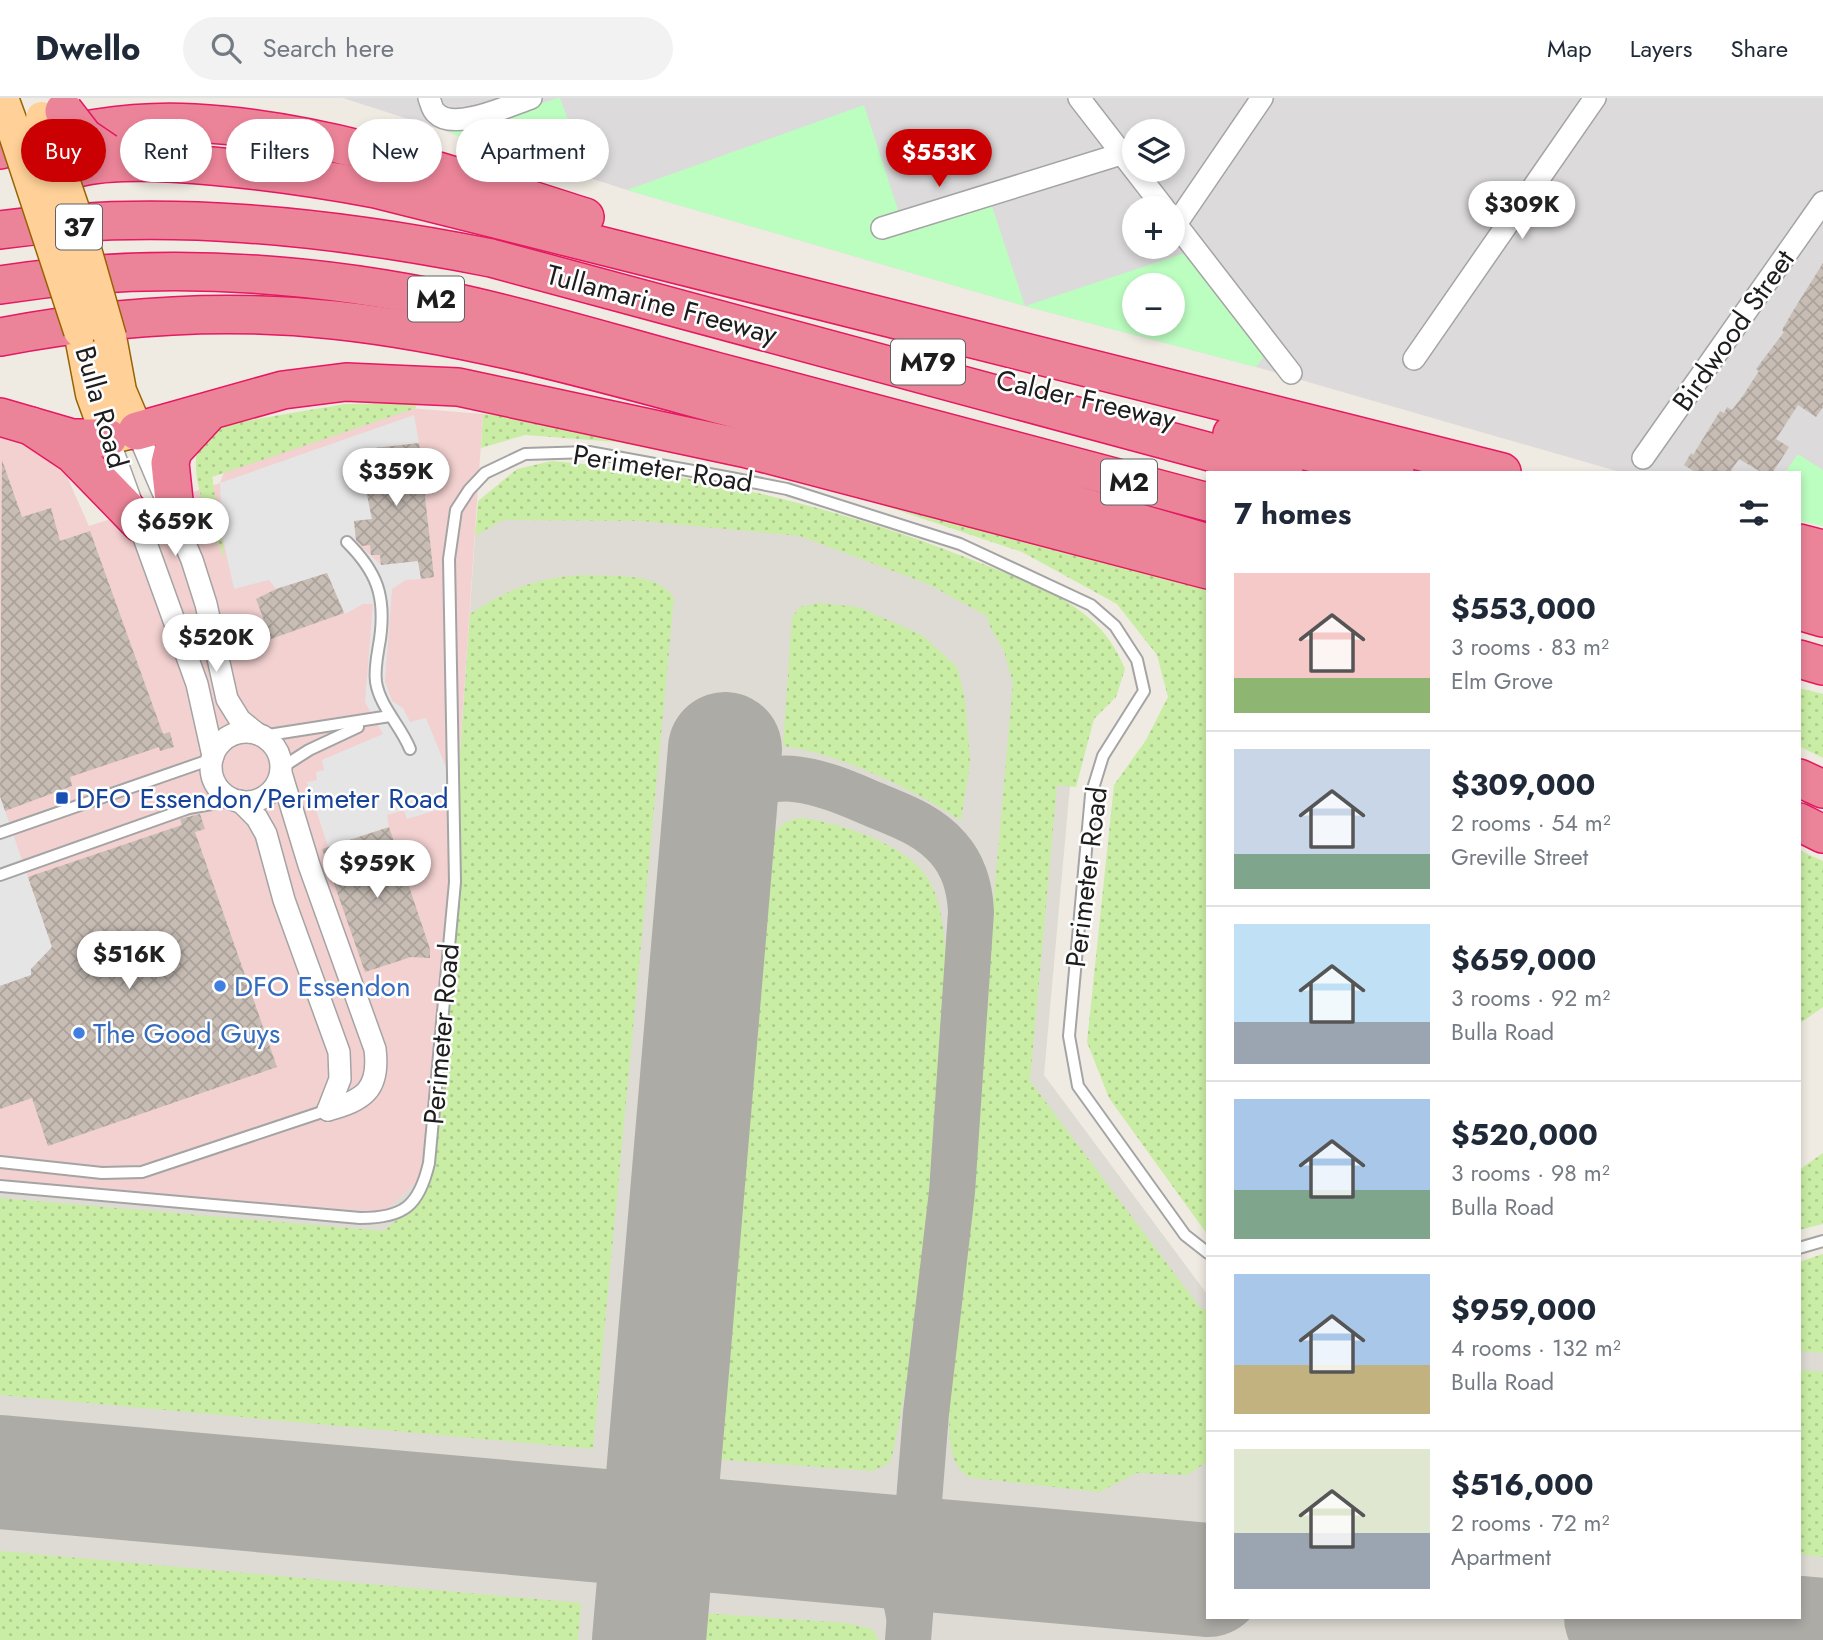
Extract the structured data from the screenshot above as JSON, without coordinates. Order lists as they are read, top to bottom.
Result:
{
  "streets": {
    "highway": [
      "M2",
      "Tullamarine Freeway",
      "M79",
      "Calder Freeway"
    ],
    "main road": ["37", "Bulla Road"],
    "street": ["Birdwood Street"],
    "lane": ["Perimeter Road"]
  },
  "crossings": [
    ["Tullamarine Freeway", "Calder Freeway"],
    ["Tullamarine Freeway", "Bulla Road"]
  ],
  "places": {
    "transit": ["DFO Essendon/Perimeter Road"],
    "other": ["DFO Essendon", "The Good Guys"]
  },
  "page": {
    "header": "Dwello",
    "search": "Search here",
    "nav": ["Map", "Layers", "Share"],
    "map_buttons": ["+", "−"],
    "chip": [
      "Buy",
      "Rent",
      "Filters",
      "New",
      "Apartment"
    ],
    "price": [
      "$553K",
      "$309K",
      "$359K",
      "$659K",
      "$520K",
      "$959K",
      "$516K"
    ],
    "heading": "7 homes",
    "list": [
      {
        "name": "$553,000",
        "note": "3 rooms · 83 m² · Elm Grove"
      },
      {
        "name": "$309,000",
        "note": "2 rooms · 54 m² · Greville Street"
      },
      {
        "name": "$659,000",
        "note": "3 rooms · 92 m² · Bulla Road"
      },
      {
        "name": "$520,000",
        "note": "3 rooms · 98 m² · Bulla Road"
      },
      {
        "name": "$959,000",
        "note": "4 rooms · 132 m² · Bulla Road"
      },
      {
        "name": "$516,000",
        "note": "2 rooms · 72 m² · Apartment"
      }
    ]
  }
}
